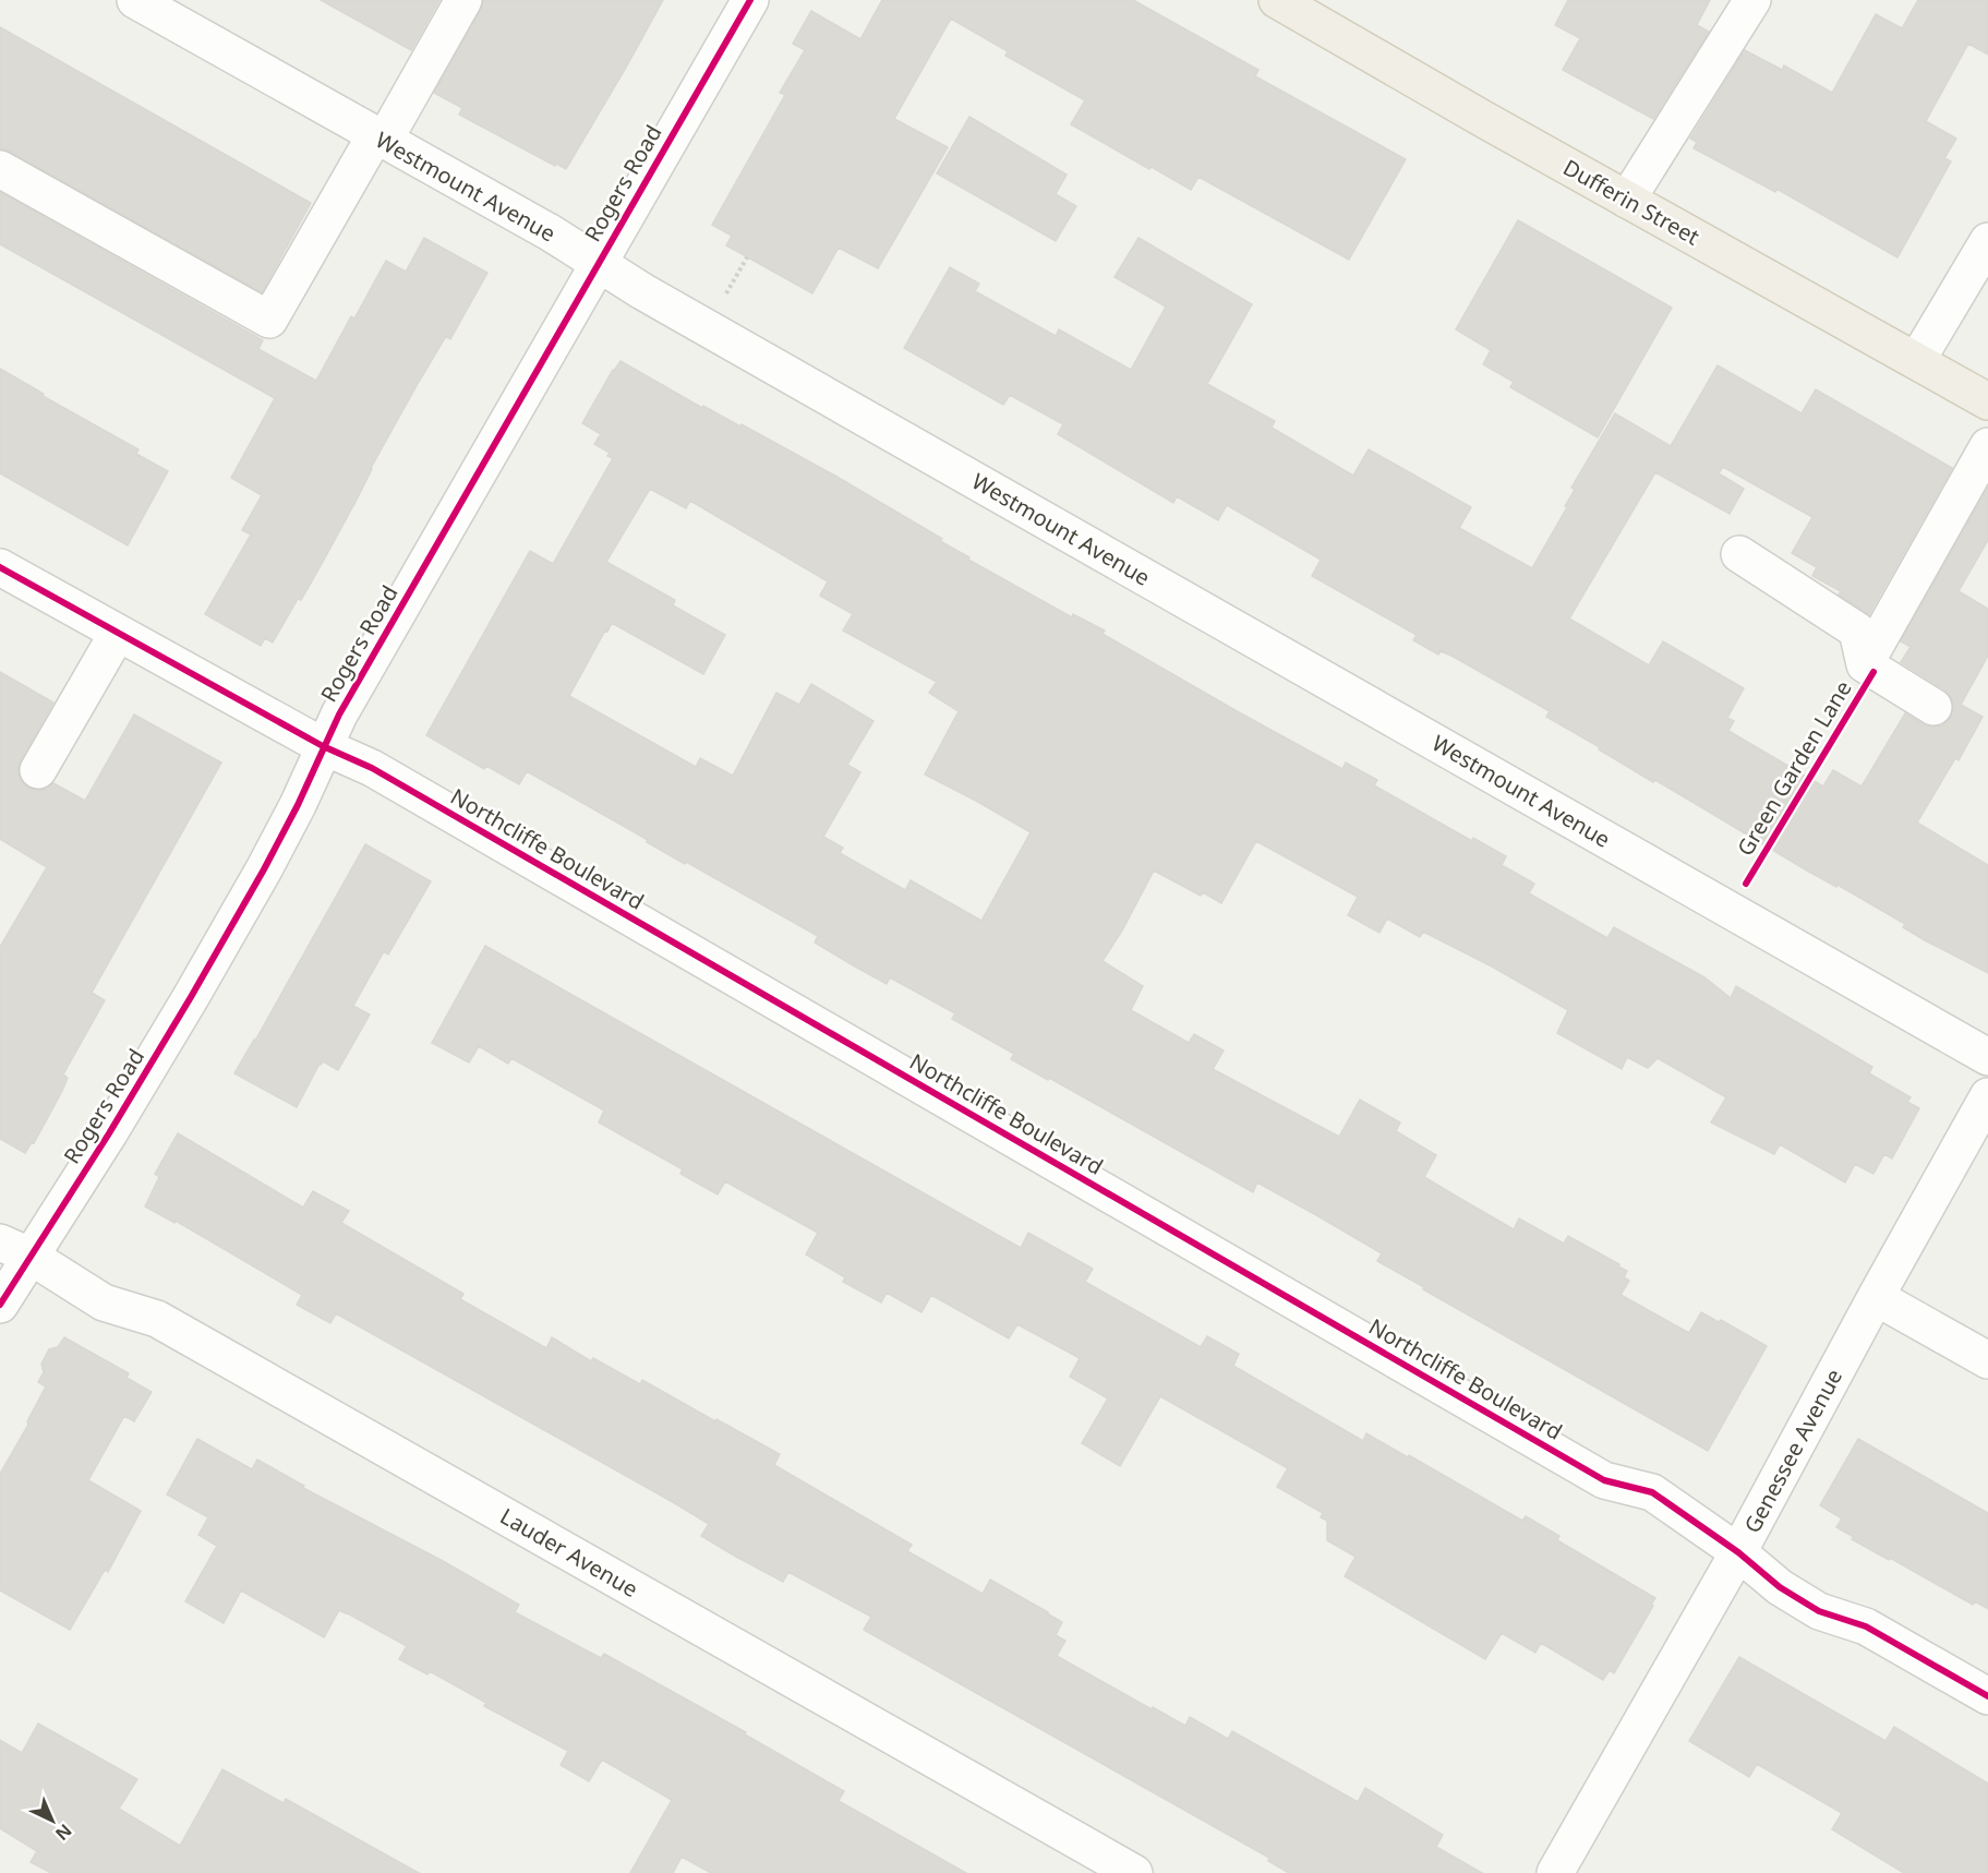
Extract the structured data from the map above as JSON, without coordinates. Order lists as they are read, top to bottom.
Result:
{
  "streets": {
    "main road": ["Dufferin Street"],
    "street": [
      "Rogers Road",
      "Westmount Avenue",
      "Northcliffe Boulevard",
      "Genessee Avenue",
      "Lauder Avenue"
    ],
    "cycle path": ["Green Garden Lane"]
  },
  "crossings": [
    ["Rogers Road", "Westmount Avenue"],
    ["Rogers Road", "Northcliffe Boulevard"],
    ["Rogers Road", "Lauder Avenue"],
    ["Northcliffe Boulevard", "Genessee Avenue"]
  ],
  "north": "bottom right"
}
